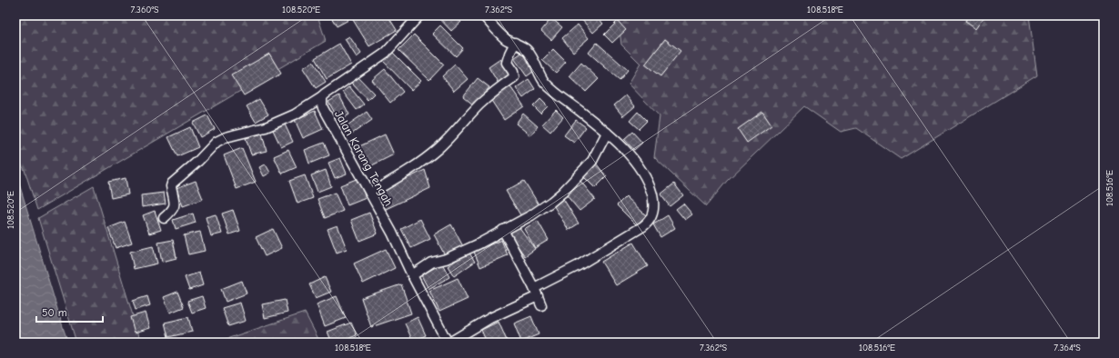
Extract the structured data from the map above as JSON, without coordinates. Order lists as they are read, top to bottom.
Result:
{
  "streets": {
    "street": ["Jalan Karang Tengah"]
  },
  "scale_bar": "50 m",
  "coordinates": [
    "7.360°S",
    "108.520°E",
    "7.362°S",
    "108.518°E",
    "108.516°E",
    "7.364°S"
  ]
}
